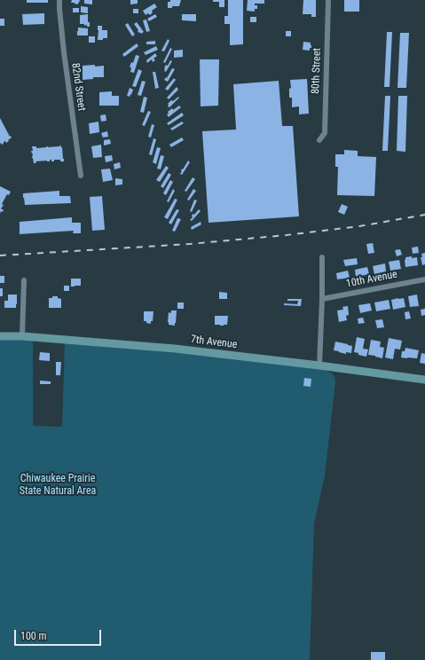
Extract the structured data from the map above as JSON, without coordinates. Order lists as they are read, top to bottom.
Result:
{
  "streets": {
    "street": [
      "80th Street",
      "82nd Street",
      "10th Avenue",
      "7th Avenue"
    ]
  },
  "parks": ["Chiwaukee Prairie State Natural Area"],
  "scale_bar": "100 m"
}
